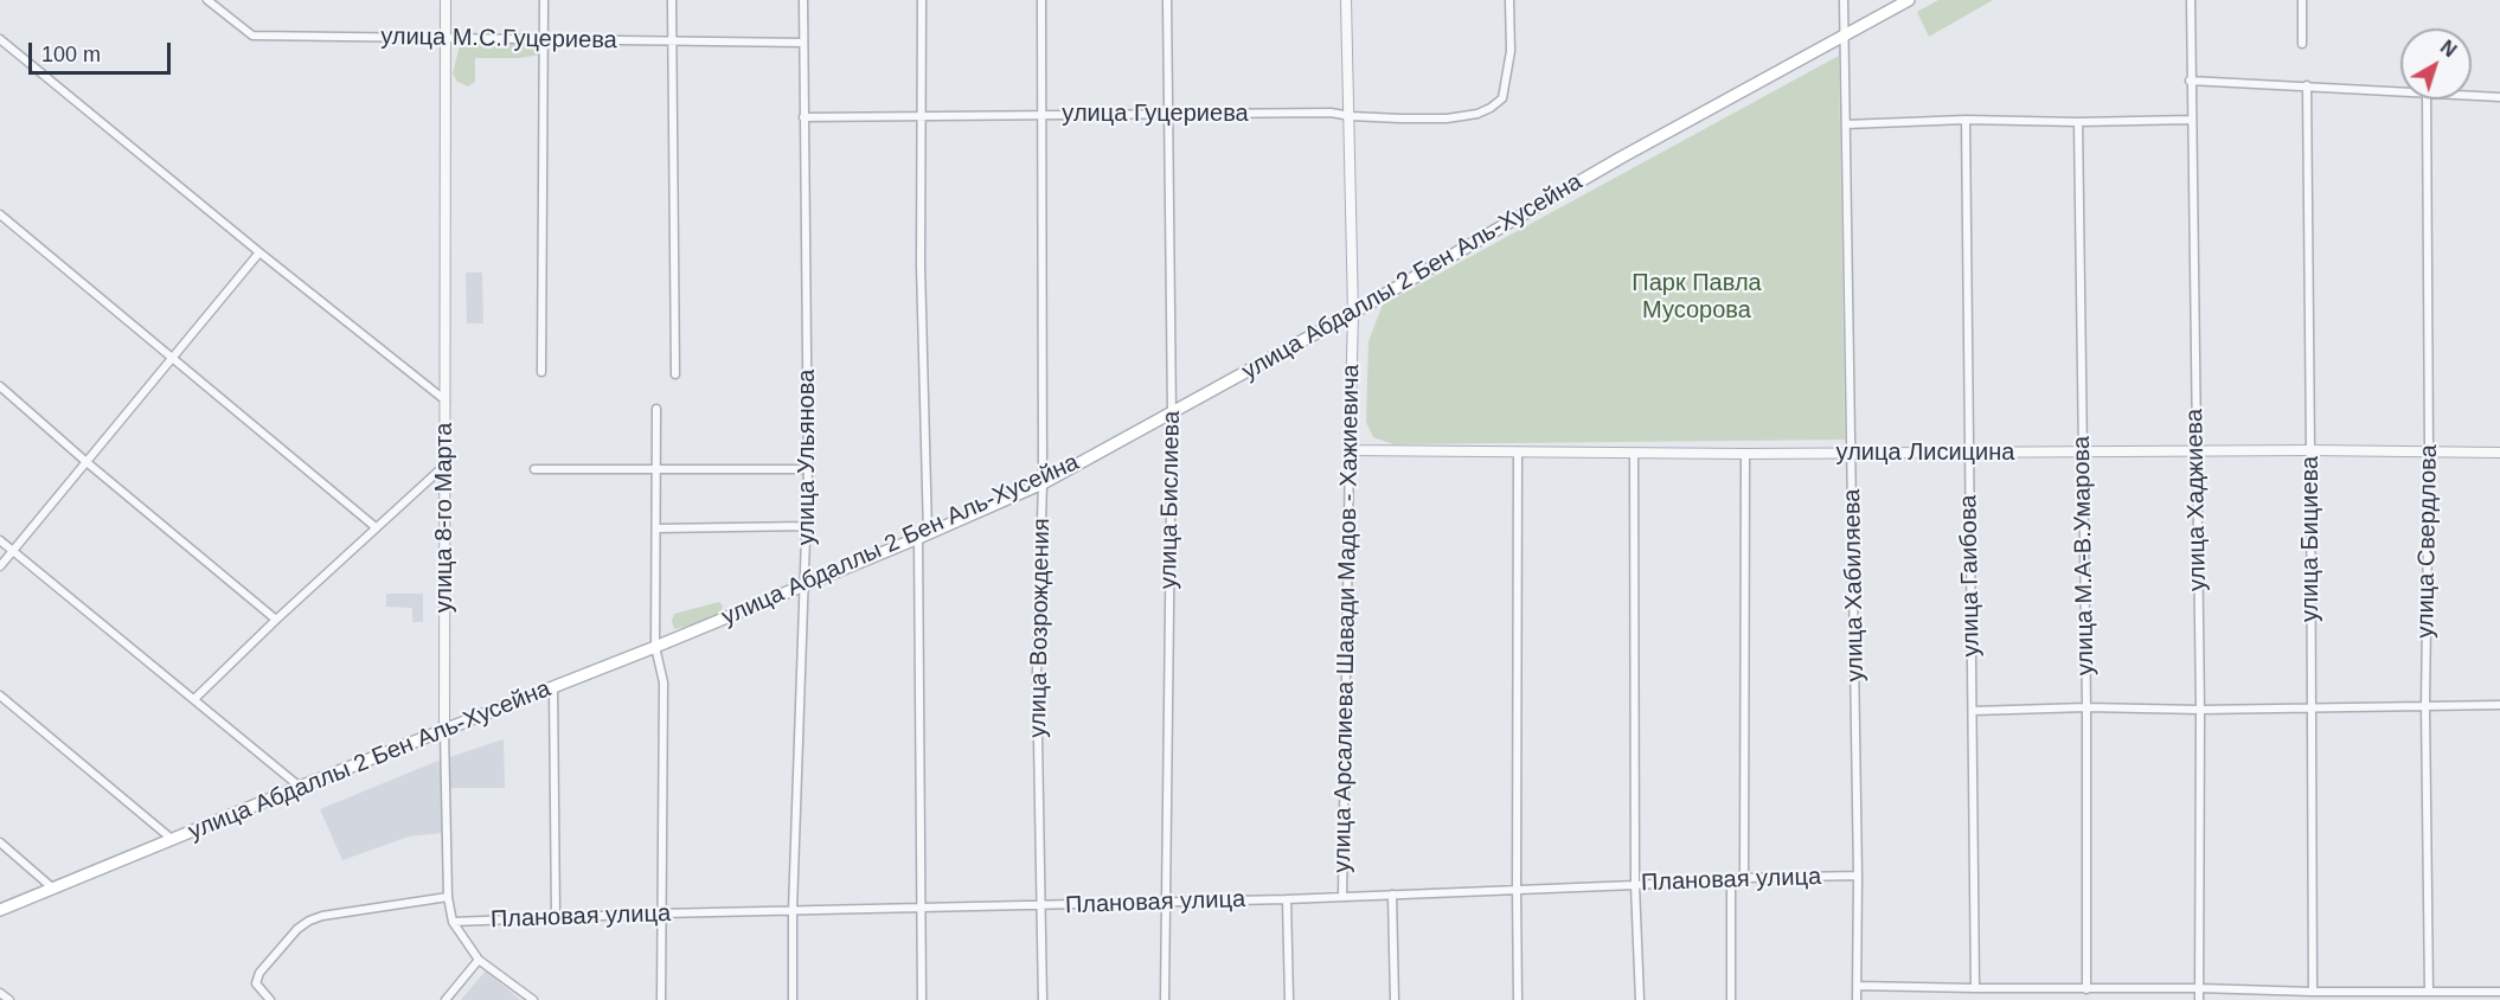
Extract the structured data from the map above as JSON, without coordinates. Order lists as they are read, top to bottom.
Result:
{
  "streets": {
    "main road": ["улица Абдаллы 2 Бен Аль-Хусейна"],
    "street": [
      "улица М.С.Гуцериева",
      "улица Гуцериева",
      "улица Лисицина",
      "улица Ульянова",
      "улица Бислиева",
      "улица Хаджиева",
      "улица 8-го Марта",
      "улица Бициева",
      "улица Свердлова",
      "улица М.А-В.Умарова",
      "улица Гаибова",
      "улица Хабиляева",
      "улица Арсалиева Шавади Мадов - Хажиевича",
      "улица Возрождения",
      "Плановая улица"
    ]
  },
  "crossings": [
    ["улица М.С.Гуцериева", "улица Ульянова"],
    ["улица М.С.Гуцериева", "улица 8-го Марта"],
    ["улица Гуцериева", "улица Ульянова"],
    ["улица Гуцериева", "улица Бислиева"],
    ["улица Гуцериева", "улица Арсалиева Шавади Мадов - Хажиевича"],
    ["улица Гуцериева", "улица Возрождения"],
    ["улица Абдаллы 2 Бен Аль-Хусейна", "улица Ульянова"],
    ["улица Абдаллы 2 Бен Аль-Хусейна", "улица Бислиева"],
    ["улица Абдаллы 2 Бен Аль-Хусейна", "улица 8-го Марта"],
    ["улица Абдаллы 2 Бен Аль-Хусейна", "улица Хабиляева"],
    ["улица Абдаллы 2 Бен Аль-Хусейна", "улица Арсалиева Шавади Мадов - Хажиевича"],
    ["улица Абдаллы 2 Бен Аль-Хусейна", "улица Возрождения"],
    ["улица Лисицина", "улица Хаджиева"],
    ["улица Лисицина", "улица Бициева"],
    ["улица Лисицина", "улица Свердлова"],
    ["улица Лисицина", "улица М.А-В.Умарова"],
    ["улица Лисицина", "улица Гаибова"],
    ["улица Лисицина", "улица Хабиляева"],
    ["улица Лисицина", "улица Арсалиева Шавади Мадов - Хажиевича"],
    ["улица Ульянова", "Плановая улица"],
    ["улица Бислиева", "Плановая улица"],
    ["улица 8-го Марта", "Плановая улица"],
    ["улица Хабиляева", "Плановая улица"],
    ["улица Арсалиева Шавади Мадов - Хажиевича", "Плановая улица"],
    ["улица Возрождения", "Плановая улица"]
  ],
  "parks": ["Парк Павла Мусорова"],
  "scale_bar": "100 m",
  "north": "top right"
}
